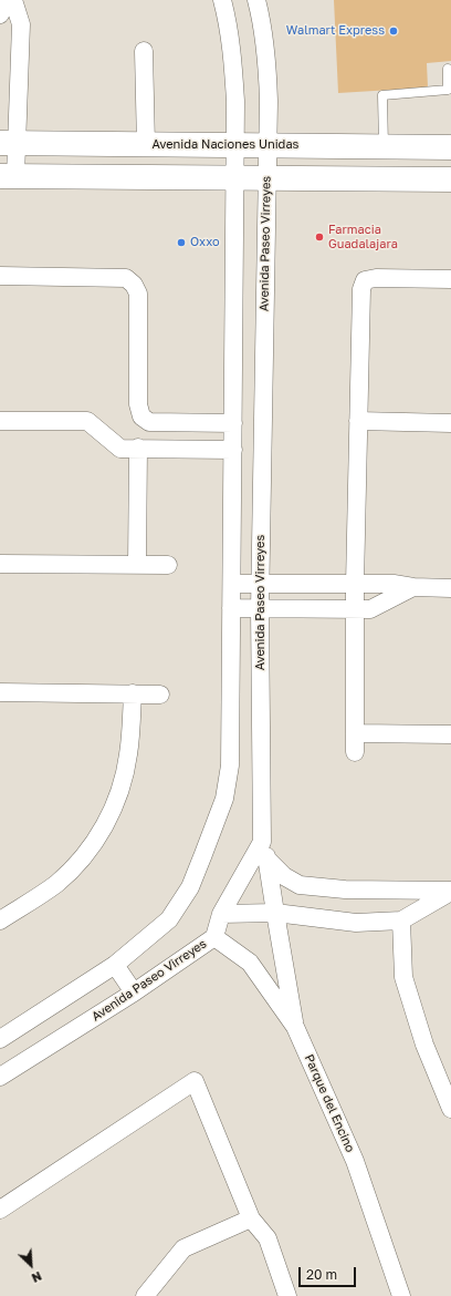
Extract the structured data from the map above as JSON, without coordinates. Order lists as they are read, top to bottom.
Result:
{
  "streets": {
    "street": ["Avenida Naciones Unidas", "Avenida Paseo Virreyes", "Parque del Encino"]
  },
  "crossings": [
    ["Avenida Naciones Unidas", "Avenida Paseo Virreyes"],
    ["Avenida Paseo Virreyes", "Parque del Encino"]
  ],
  "places": ["Walmart Express", "Farmacia Guadalajara", "Oxxo"],
  "scale_bar": "20 m",
  "north": "bottom right"
}
